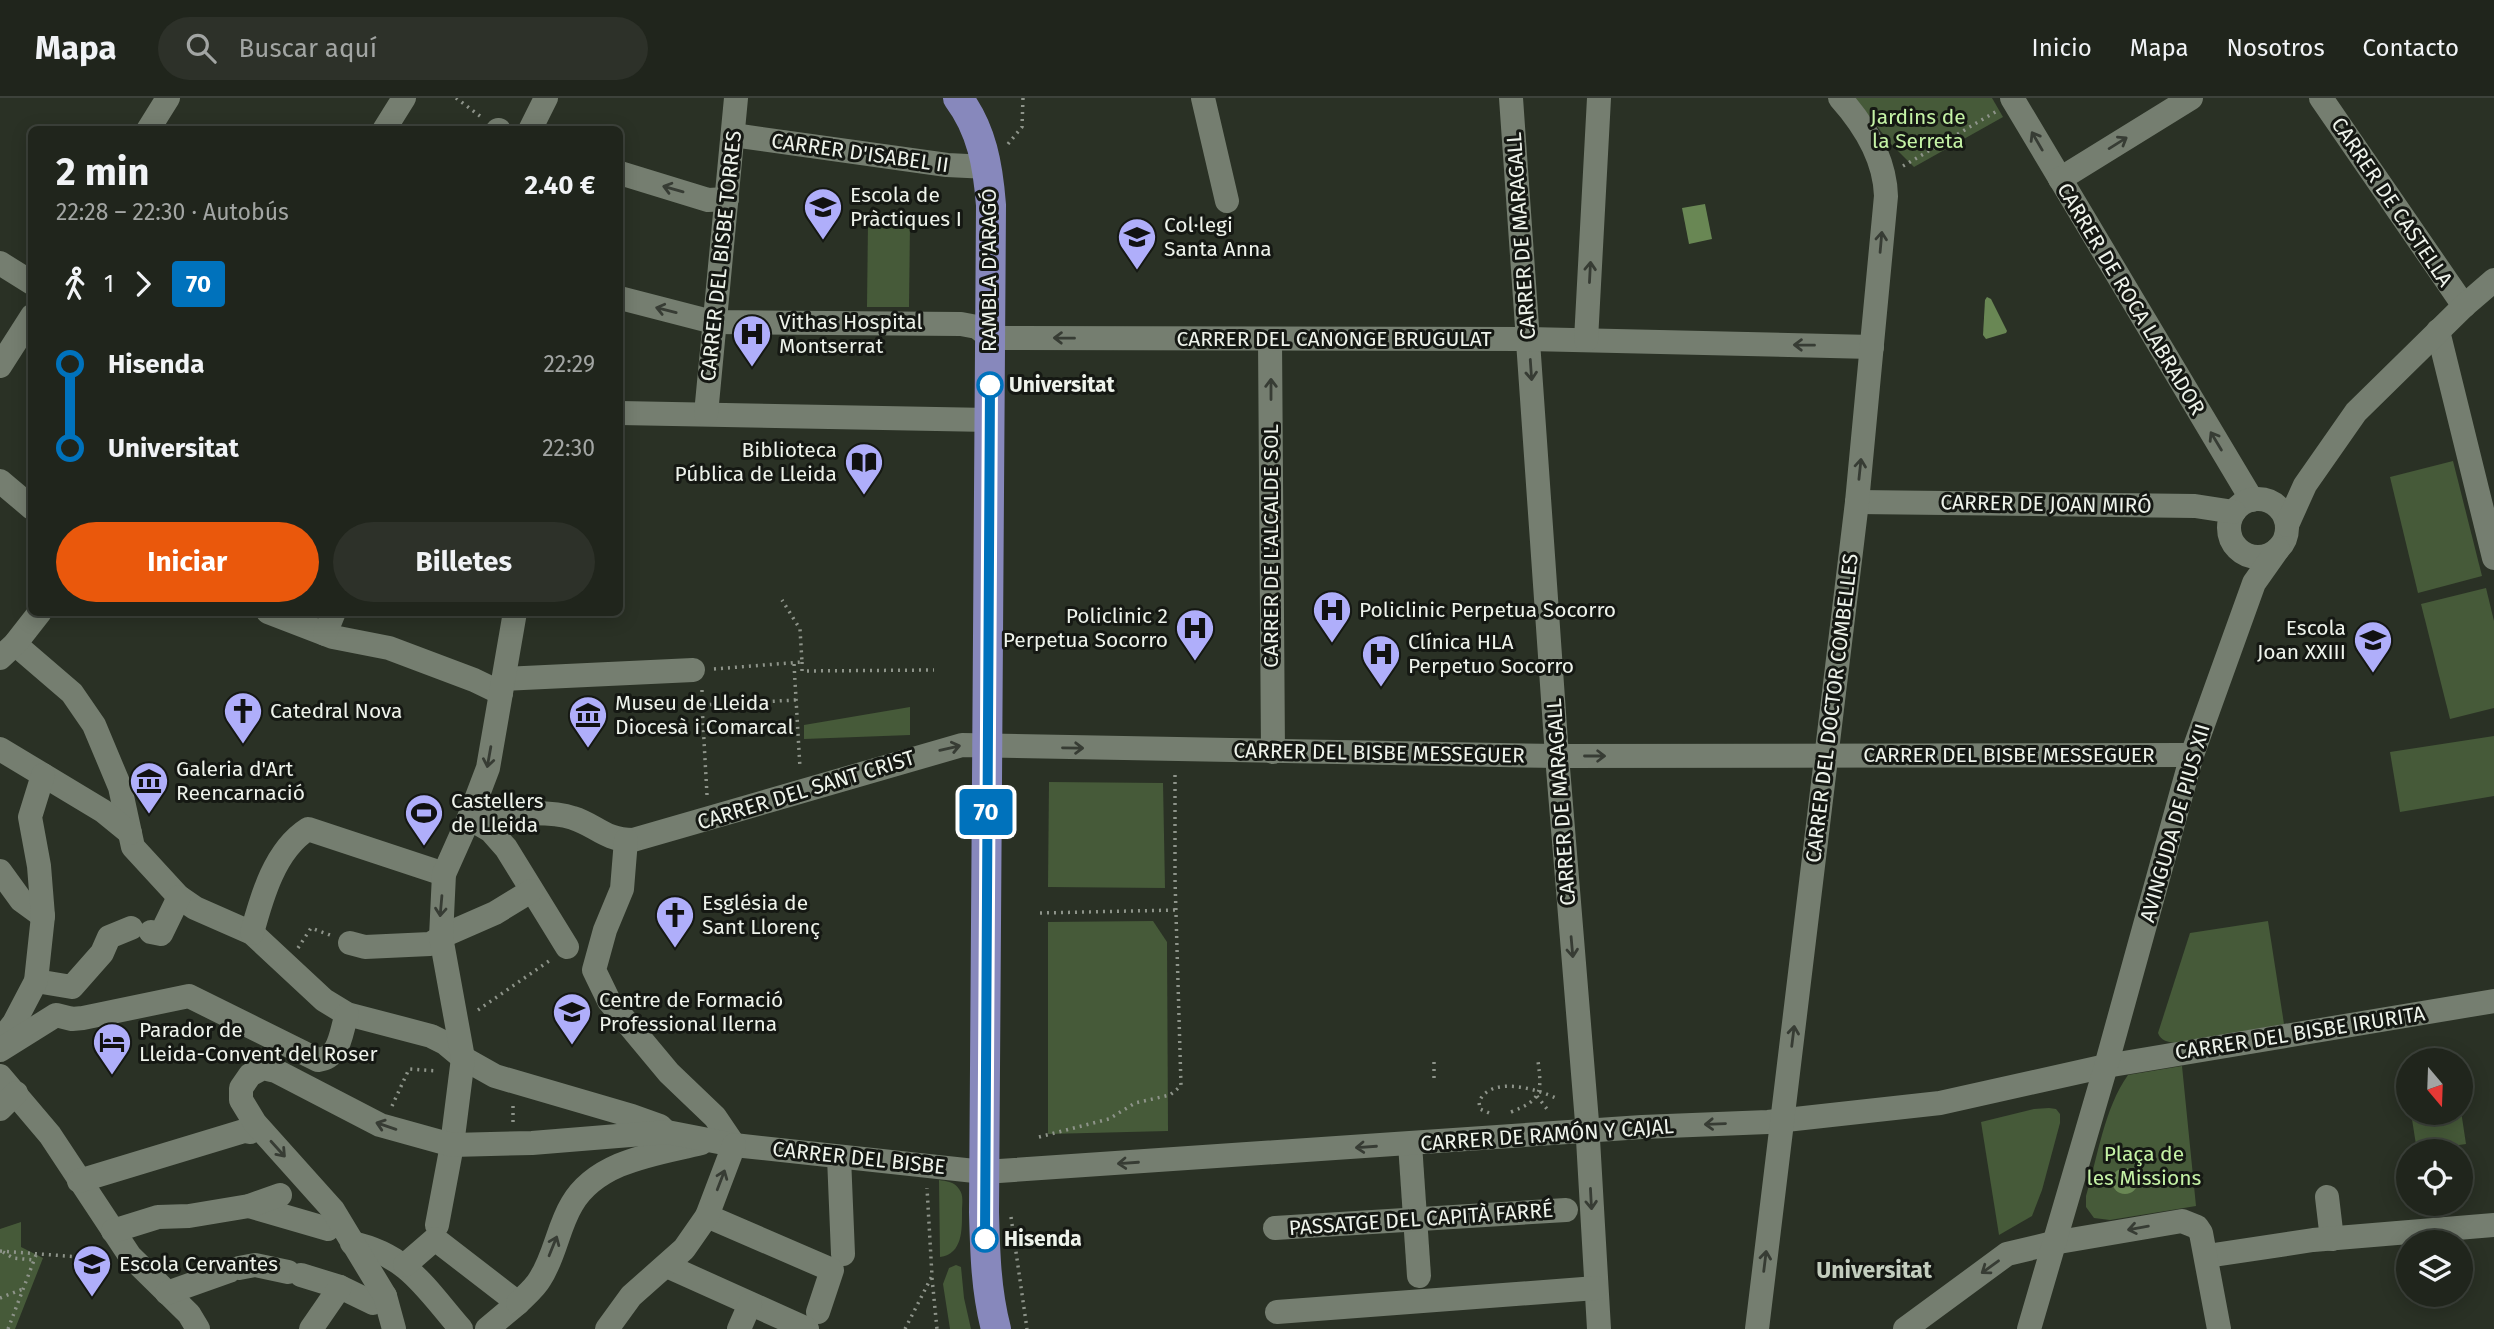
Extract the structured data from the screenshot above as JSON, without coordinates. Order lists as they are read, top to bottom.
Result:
{
  "streets": {
    "main road": ["RAMBLA D'ARAGÓ"],
    "street": [
      "CARRER D'ISABEL II",
      "CARRER DE CASTELLA",
      "CARRER DE MARAGALL",
      "CARRER DEL BISBE TORRES",
      "CARRER DE ROCA LABRADOR",
      "CARRER DEL CANONGE BRUGULAT",
      "CARRER DE JOAN MIRÓ",
      "CARRER DE L'ALCALDE SOL",
      "CARRER DEL DOCTOR COMBELLES",
      "CARRER DEL BISBE MESSEGUER",
      "CARRER DEL SANT CRIST",
      "AVINGUDA DE PIUS XII",
      "CARRER DEL BISBE IRURITA",
      "CARRER DE RAMÓN Y CAJAL",
      "CARRER DEL BISBE",
      "PASSATGE DEL CAPITÀ FARRÉ"
    ]
  },
  "crossings": [
    ["CARRER D'ISABEL II", "CARRER DEL BISBE TORRES"],
    ["CARRER D'ISABEL II", "RAMBLA D'ARAGÓ"],
    ["CARRER DE MARAGALL", "CARRER DEL CANONGE BRUGULAT"],
    ["CARRER DE MARAGALL", "CARRER DEL BISBE MESSEGUER"],
    ["CARRER DE MARAGALL", "CARRER DE RAMÓN Y CAJAL"],
    ["RAMBLA D'ARAGÓ", "CARRER DEL CANONGE BRUGULAT"],
    ["RAMBLA D'ARAGÓ", "CARRER DEL BISBE MESSEGUER"],
    ["RAMBLA D'ARAGÓ", "CARRER DEL SANT CRIST"],
    ["RAMBLA D'ARAGÓ", "CARRER DE RAMÓN Y CAJAL"],
    ["RAMBLA D'ARAGÓ", "CARRER DEL BISBE"],
    ["CARRER DE ROCA LABRADOR", "CARRER DE JOAN MIRÓ"],
    ["CARRER DE ROCA LABRADOR", "AVINGUDA DE PIUS XII"],
    ["CARRER DEL CANONGE BRUGULAT", "CARRER DE L'ALCALDE SOL"],
    ["CARRER DEL CANONGE BRUGULAT", "CARRER DEL DOCTOR COMBELLES"],
    ["CARRER DE JOAN MIRÓ", "CARRER DEL DOCTOR COMBELLES"],
    ["CARRER DE JOAN MIRÓ", "AVINGUDA DE PIUS XII"],
    ["CARRER DE L'ALCALDE SOL", "CARRER DEL BISBE MESSEGUER"],
    ["CARRER DEL DOCTOR COMBELLES", "CARRER DEL BISBE MESSEGUER"],
    ["CARRER DEL DOCTOR COMBELLES", "CARRER DE RAMÓN Y CAJAL"],
    ["CARRER DEL BISBE MESSEGUER", "CARRER DEL SANT CRIST"],
    ["CARRER DEL BISBE MESSEGUER", "AVINGUDA DE PIUS XII"],
    ["AVINGUDA DE PIUS XII", "CARRER DEL BISBE IRURITA"],
    ["AVINGUDA DE PIUS XII", "CARRER DE RAMÓN Y CAJAL"],
    ["CARRER DEL BISBE IRURITA", "CARRER DE RAMÓN Y CAJAL"],
    ["CARRER DE RAMÓN Y CAJAL", "CARRER DEL BISBE"]
  ],
  "one_way": [
    "CARRER DE MARAGALL",
    "CARRER DE ROCA LABRADOR",
    "CARRER DEL CANONGE BRUGULAT",
    "CARRER DE L'ALCALDE SOL",
    "CARRER DEL DOCTOR COMBELLES",
    "CARRER DEL BISBE MESSEGUER",
    "CARRER DEL SANT CRIST",
    "CARRER DE RAMÓN Y CAJAL"
  ],
  "districts": ["Universitat"],
  "parks": ["Jardins de la Serreta", "Plaça de les Missions"],
  "places": {
    "school or university": [
      "Escola de Pràctiques I",
      "Col·legi Santa Anna",
      "Escola Joan XXIII",
      "Centre de Formació Professional Ilerna",
      "Escola Cervantes"
    ],
    "hospital": [
      "Vithas Hospital Montserrat",
      "Policlinic Perpetua Socorro",
      "Policlinic 2 Perpetua Socorro",
      "Clínica HLA Perpetuo Socorro"
    ],
    "other": ["Universitat", "Hisenda"],
    "library": ["Biblioteca Pública de Lleida"],
    "church": ["Catedral Nova", "Església de Sant Llorenç"],
    "museum": ["Museu de Lleida Diocesà i Comarcal", "Galeria d'Art Reencarnació"],
    "sports": ["Castellers de Lleida"],
    "hotel": ["Parador de Lleida-Convent del Roser"]
  },
  "lines": ["bus line 70"],
  "north": "bottom",
  "page": {
    "header": "Mapa",
    "search": "Buscar aquí",
    "nav": [
      "Inicio",
      "Mapa",
      "Nosotros",
      "Contacto"
    ],
    "on_map": "70",
    "heading": ["2 min", "22:28 – 22:30 · Autobús", "2.40 €"],
    "legs": ["1", "70"],
    "list": [
      {
        "name": "Hisenda",
        "value": "22:29"
      },
      {
        "name": "Universitat",
        "value": "22:30"
      }
    ],
    "buttons": ["Iniciar", "Billetes"]
  }
}
